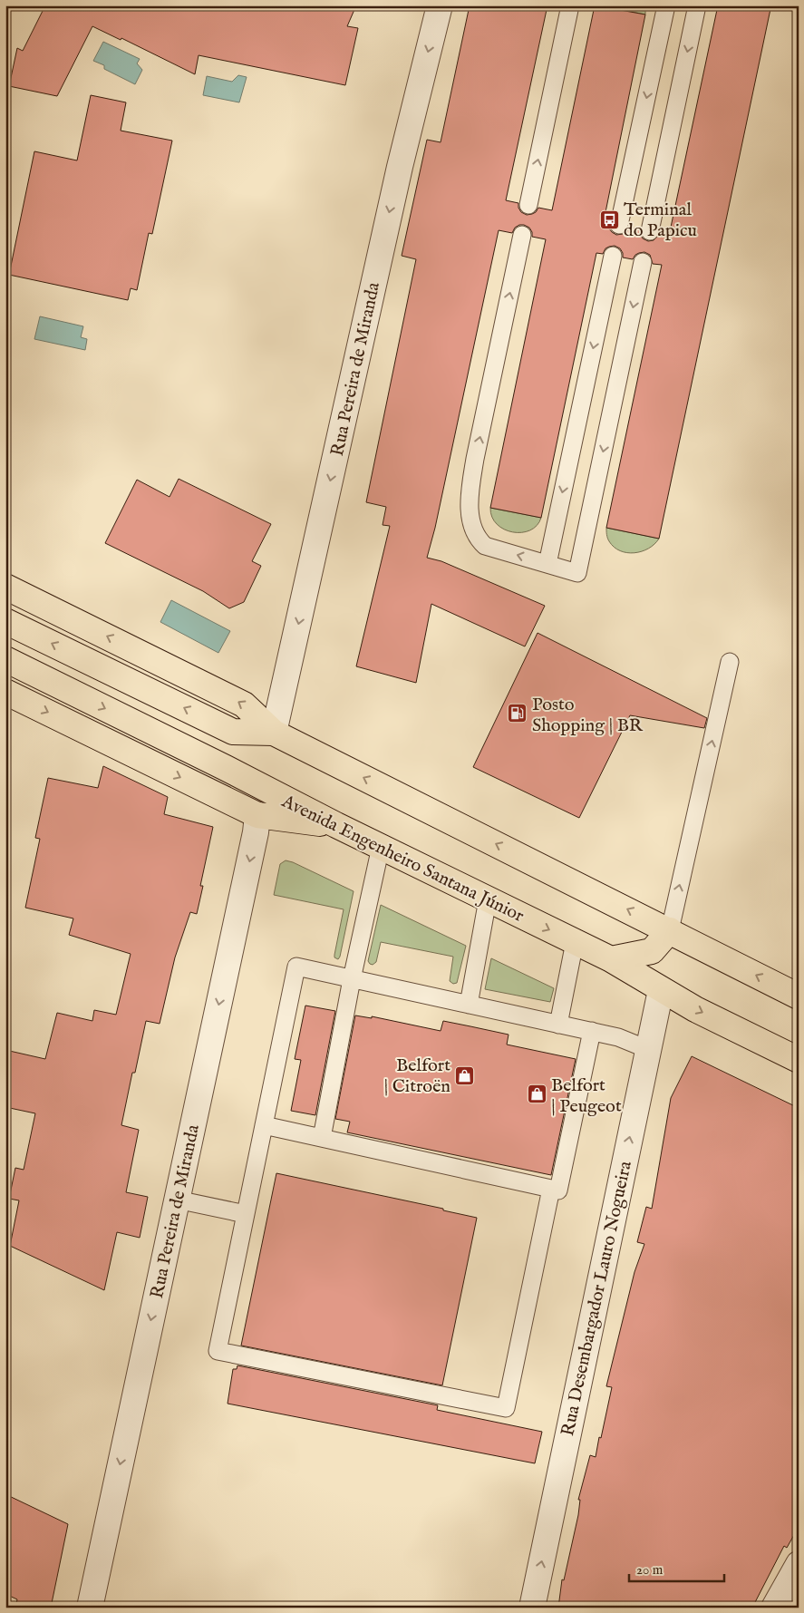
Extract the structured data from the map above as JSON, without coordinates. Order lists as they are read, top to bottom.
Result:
{
  "streets": {
    "main road": ["Avenida Engenheiro Santana Júnior"],
    "street": ["Rua Pereira de Miranda", "Rua Desembargador Lauro Nogueira"]
  },
  "crossings": [
    ["Avenida Engenheiro Santana Júnior", "Rua Desembargador Lauro Nogueira"]
  ],
  "one_way": ["Rua Pereira de Miranda", "Rua Desembargador Lauro Nogueira"],
  "places": {
    "bus stop": ["Terminal do Papicu"],
    "fuel station": ["Posto Shopping | BR"],
    "shop": ["Belfort | Citroën", "Belfort | Peugeot"]
  },
  "scale_bar": "20 m"
}
